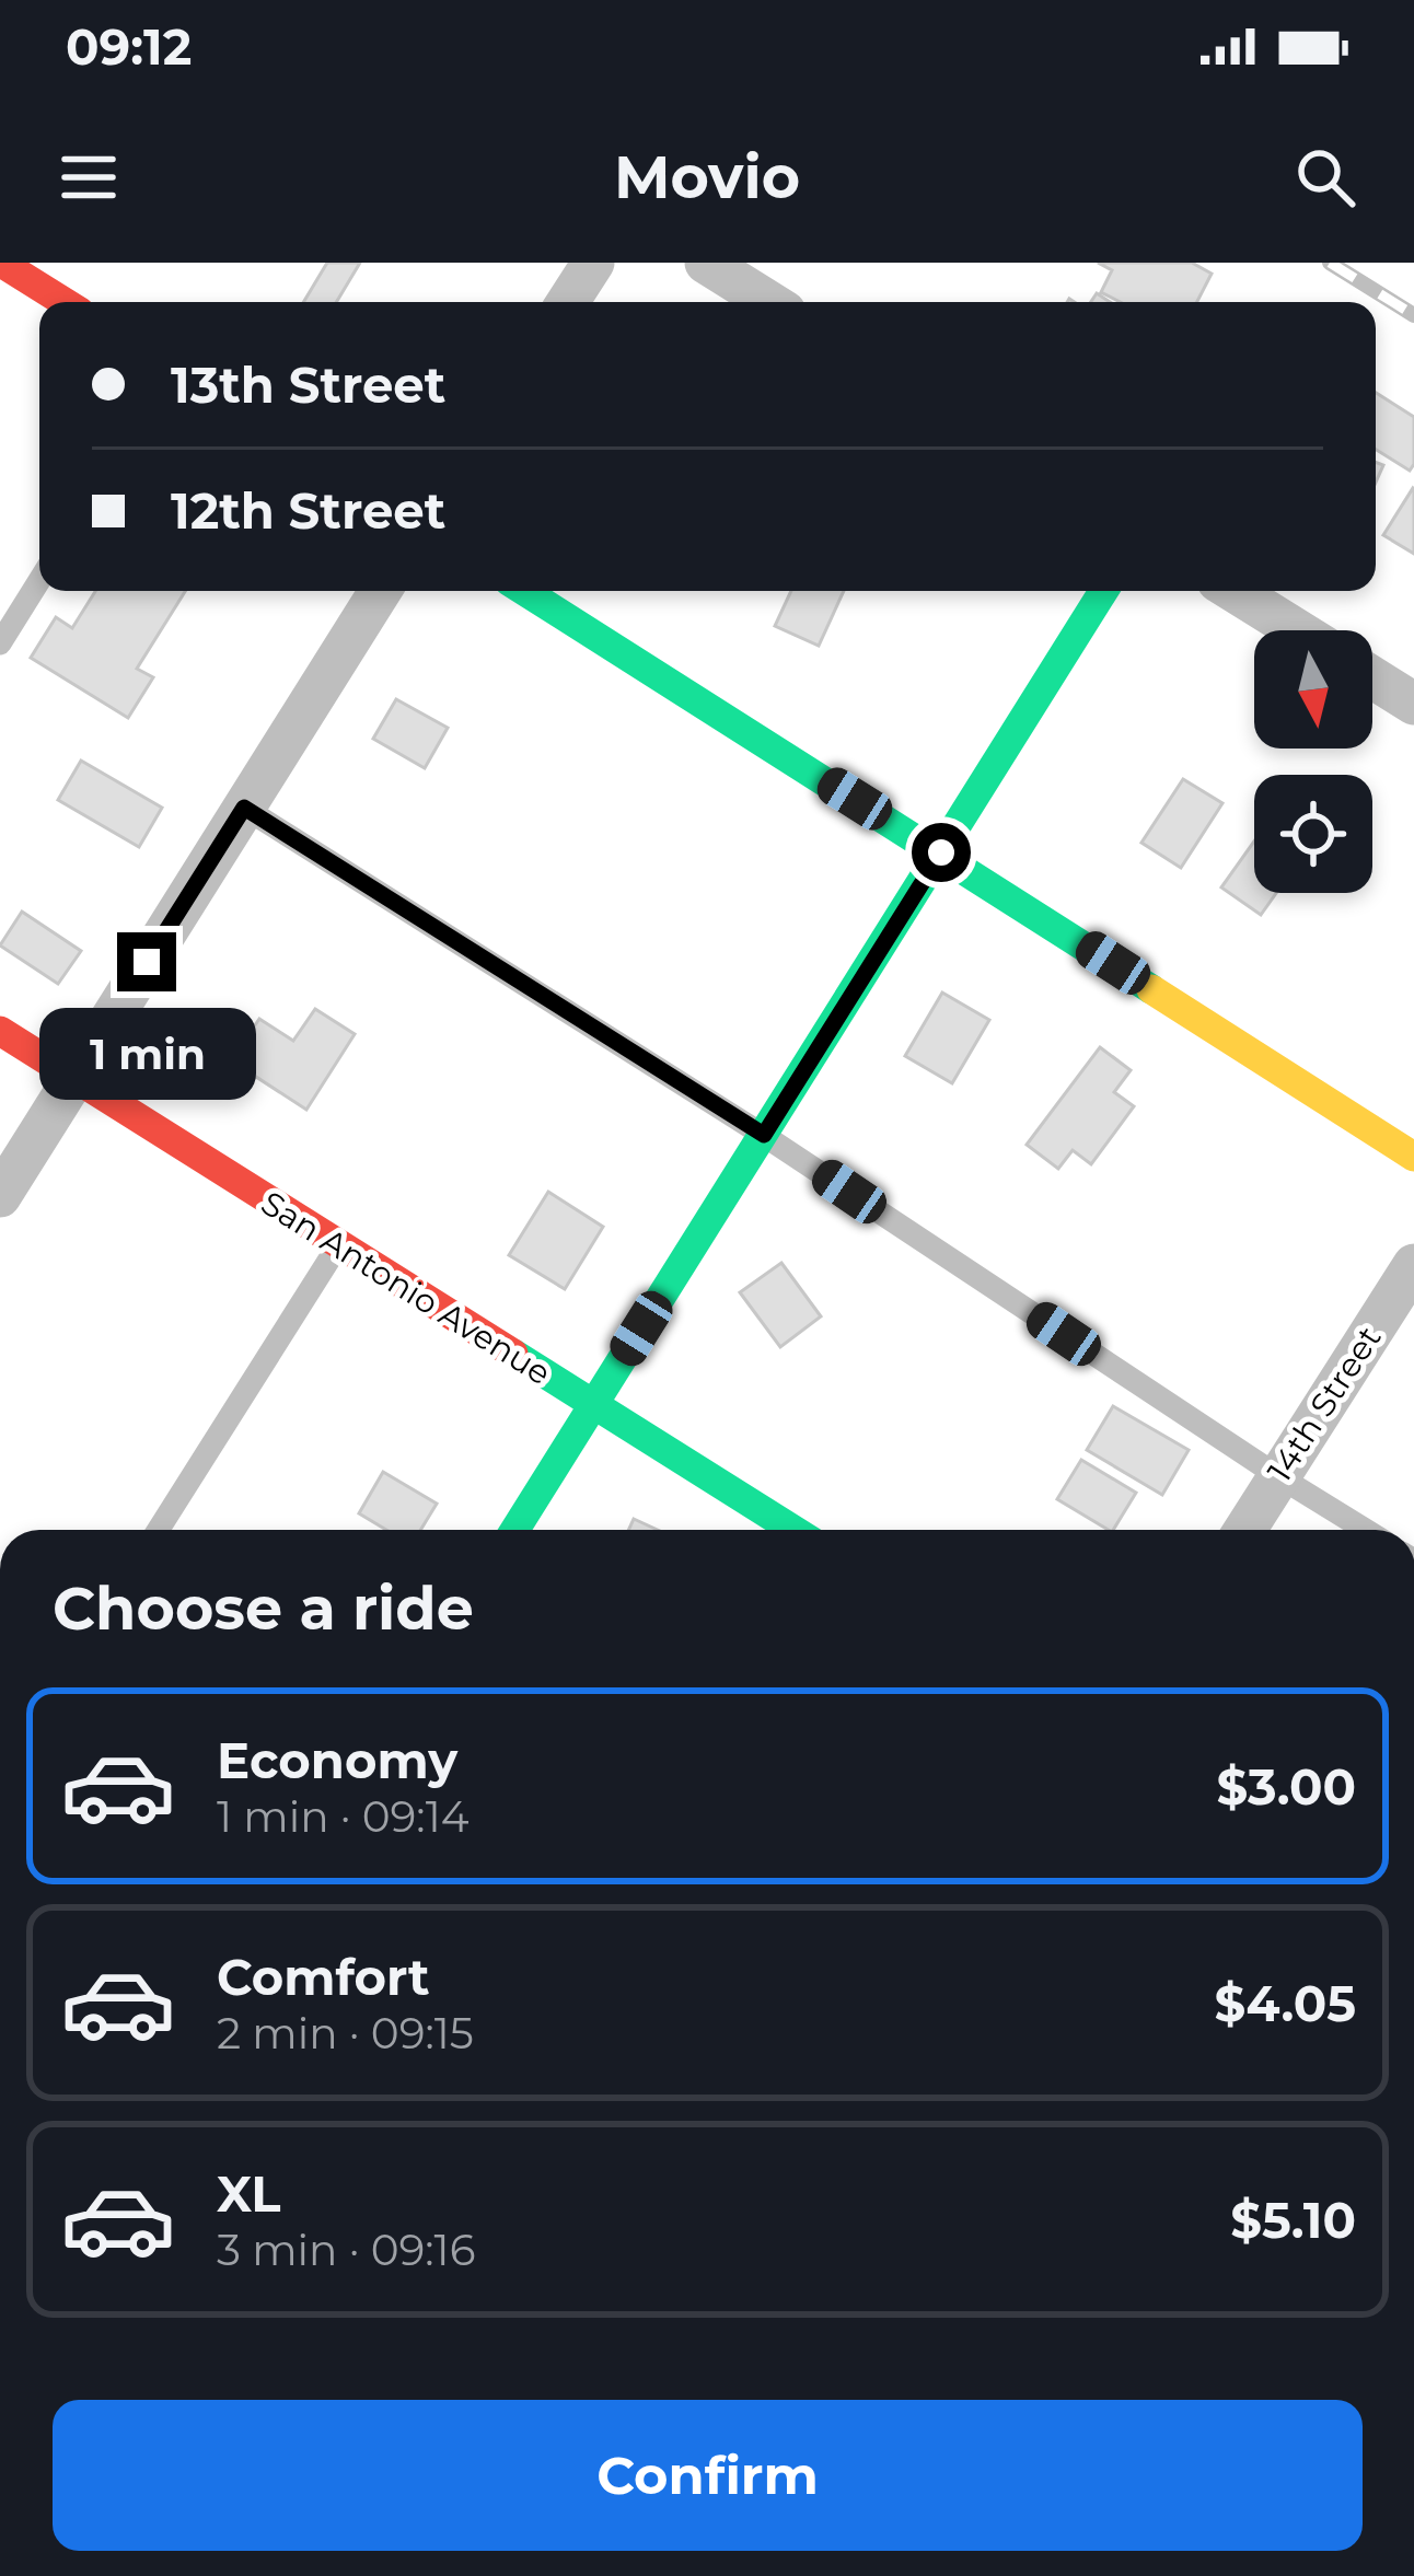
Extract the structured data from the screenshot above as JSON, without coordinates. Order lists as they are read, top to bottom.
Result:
{
  "streets": {
    "street": ["San Antonio Avenue", "14th Street"]
  },
  "north": "bottom",
  "page": {
    "status": "09:12",
    "header": "Movio",
    "banner": ["13th Street", "12th Street"],
    "bubble": "1 min",
    "heading": "Choose a ride",
    "list": [
      {
        "name": "Economy",
        "note": "1 min · 09:14",
        "value": "$3.00"
      },
      {
        "name": "Comfort",
        "note": "2 min · 09:15",
        "value": "$4.05"
      },
      {
        "name": "XL",
        "note": "3 min · 09:16",
        "value": "$5.10"
      }
    ],
    "buttons": "Confirm"
  }
}
